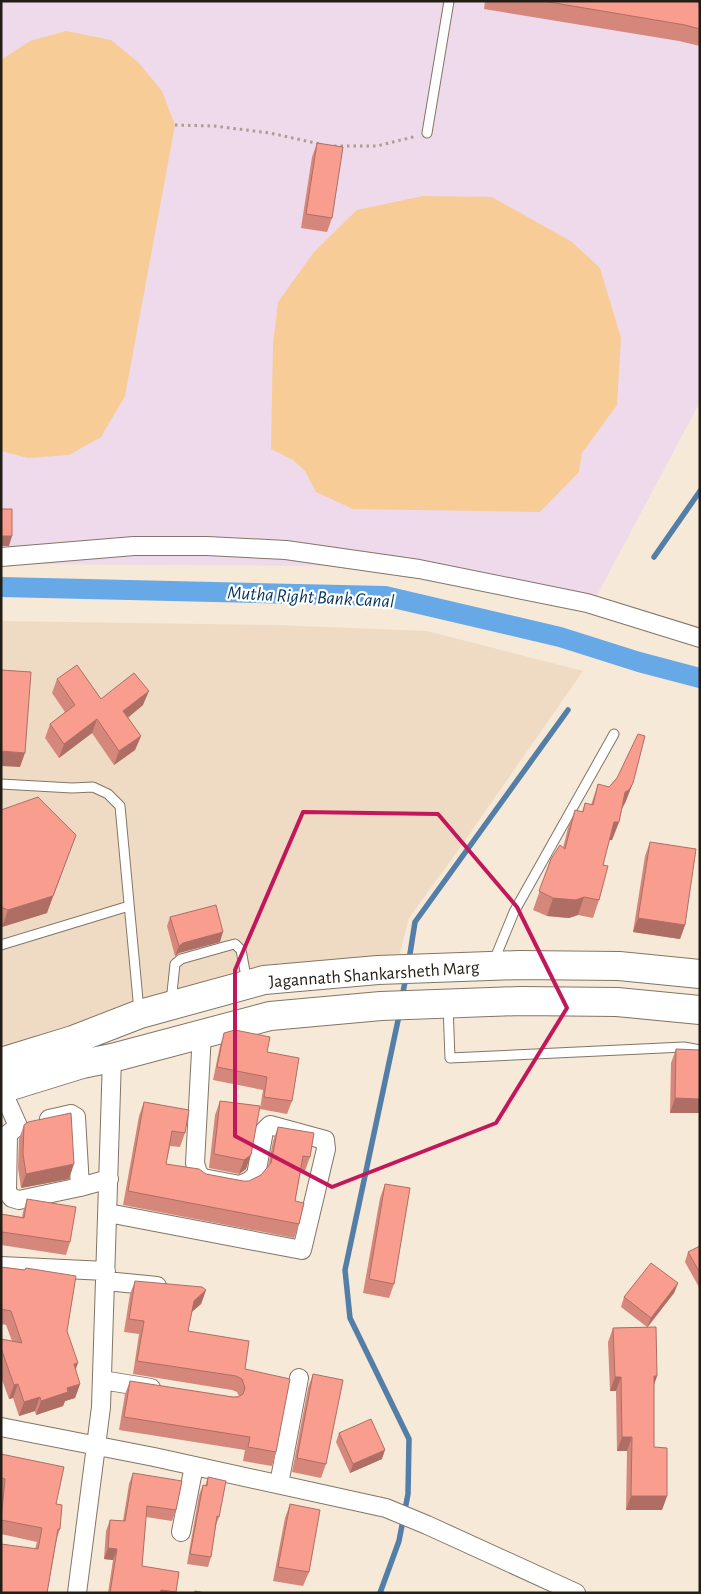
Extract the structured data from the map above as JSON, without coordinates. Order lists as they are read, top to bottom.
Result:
{
  "streets": {
    "highway": ["Jagannath Shankarsheth Marg"]
  },
  "water": ["Mutha Right Bank Canal"]
}
